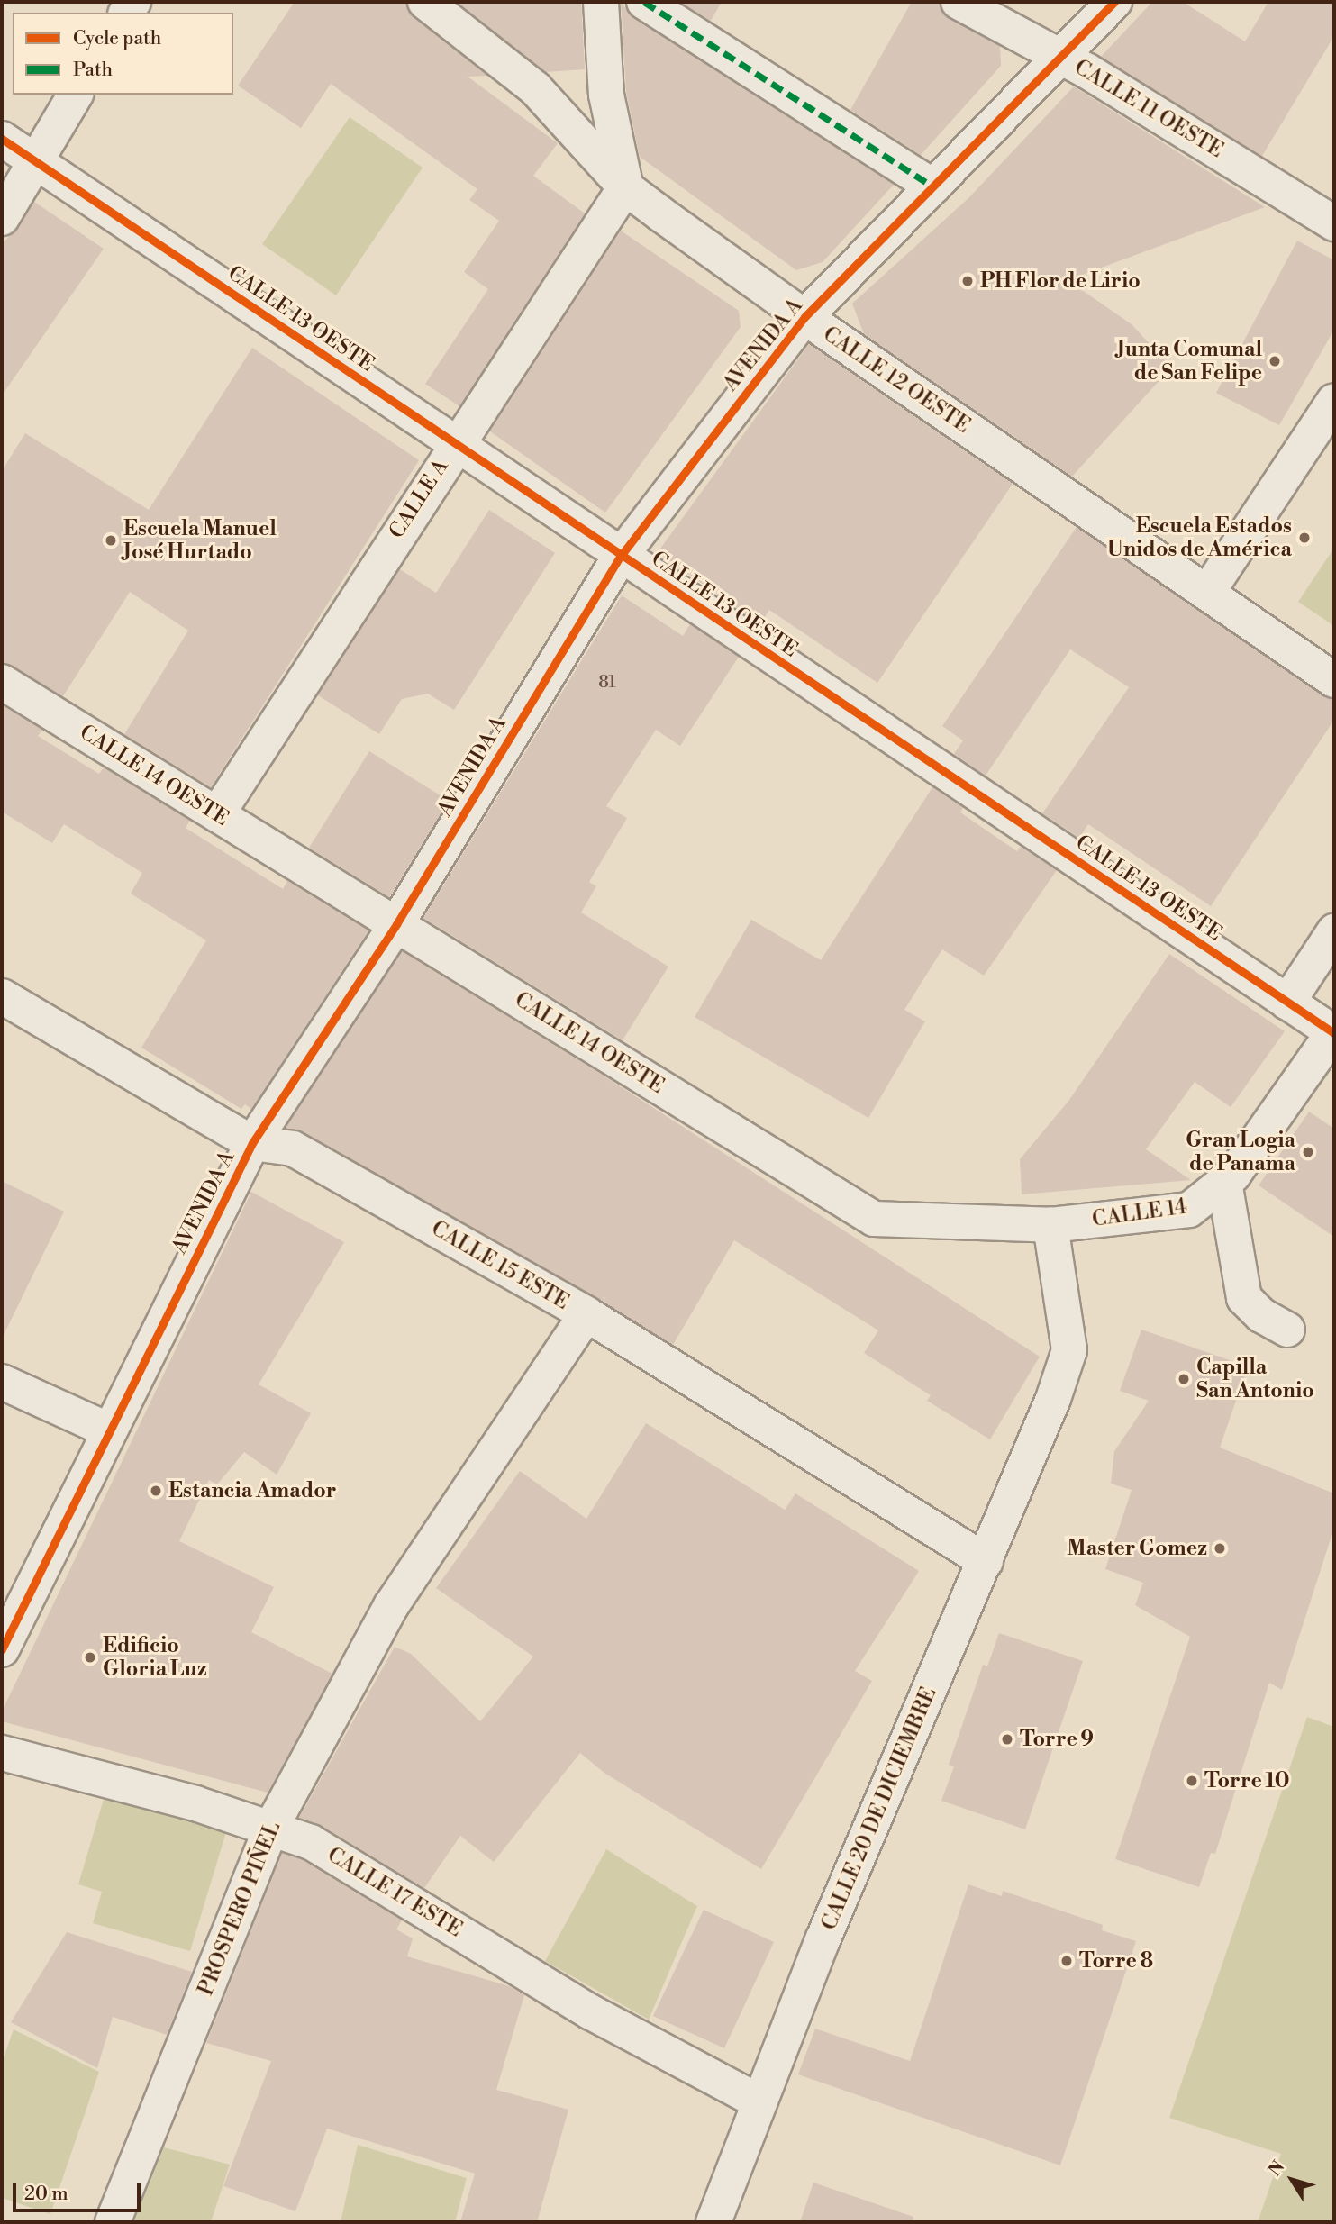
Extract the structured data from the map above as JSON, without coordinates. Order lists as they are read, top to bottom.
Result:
{
  "streets": {
    "street": [
      "CALLE 11 OESTE",
      "CALLE 13 OESTE",
      "AVENIDA A",
      "CALLE 12 OESTE",
      "CALLE A",
      "CALLE 14 OESTE",
      "CALLE 14",
      "CALLE 15 ESTE",
      "CALLE 20 DE DICIEMBRE",
      "CALLE 17 ESTE",
      "PROSPERO PIÑEL"
    ]
  },
  "crossings": [
    ["CALLE 11 OESTE", "AVENIDA A"],
    ["CALLE 13 OESTE", "AVENIDA A"],
    ["CALLE 13 OESTE", "CALLE A"],
    ["CALLE 13 OESTE", "CALLE 14"],
    ["AVENIDA A", "CALLE 12 OESTE"],
    ["AVENIDA A", "CALLE 14 OESTE"],
    ["AVENIDA A", "CALLE 15 ESTE"],
    ["CALLE 12 OESTE", "CALLE A"],
    ["CALLE A", "CALLE 14 OESTE"],
    ["CALLE 14 OESTE", "CALLE 14"],
    ["CALLE 14 OESTE", "CALLE 20 DE DICIEMBRE"],
    ["CALLE 14", "CALLE 20 DE DICIEMBRE"],
    ["CALLE 15 ESTE", "CALLE 20 DE DICIEMBRE"],
    ["CALLE 15 ESTE", "PROSPERO PIÑEL"],
    ["CALLE 20 DE DICIEMBRE", "CALLE 17 ESTE"],
    ["CALLE 17 ESTE", "PROSPERO PIÑEL"]
  ],
  "places": [
    "PH Flor de Lirio",
    "Junta Comunal de San Felipe",
    "Escuela Estados Unidos de América",
    "Escuela Manuel José Hurtado",
    "Gran Logia de Panama",
    "Capilla San Antonio",
    "Estancia Amador",
    "Master Gomez",
    "Edificio Gloria Luz",
    "Torre 9",
    "Torre 10",
    "Torre 8"
  ],
  "house_numbers": ["81"],
  "legend": ["Cycle path", "Path"],
  "scale_bar": "20 m",
  "north": "top left"
}
